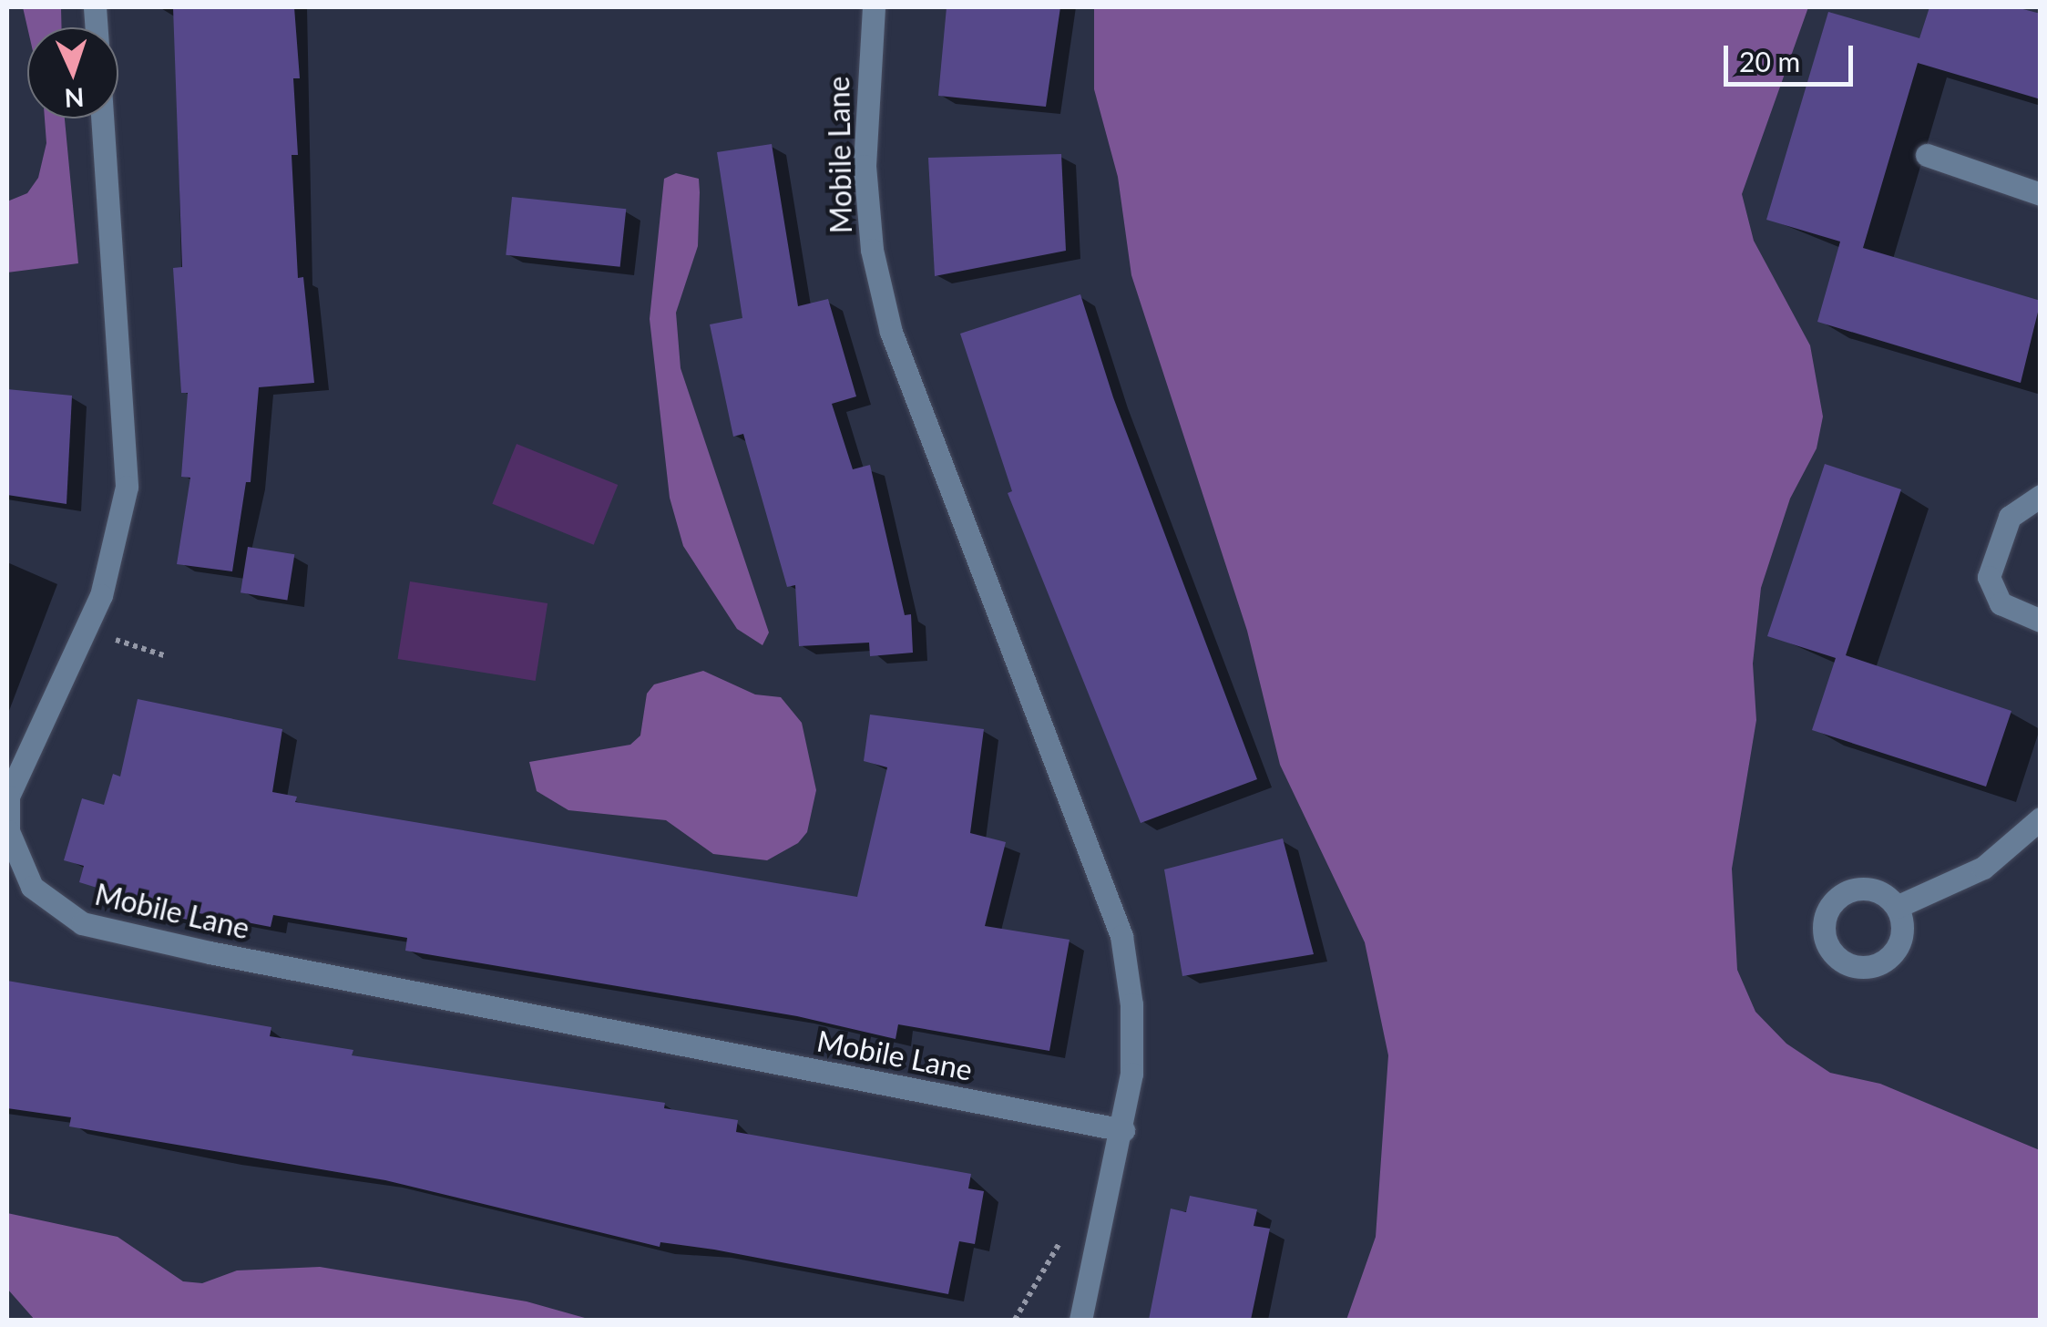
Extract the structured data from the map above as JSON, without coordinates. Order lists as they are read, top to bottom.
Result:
{
  "streets": {
    "street": ["Mobile Lane"]
  },
  "scale_bar": "20 m",
  "north": "bottom"
}
